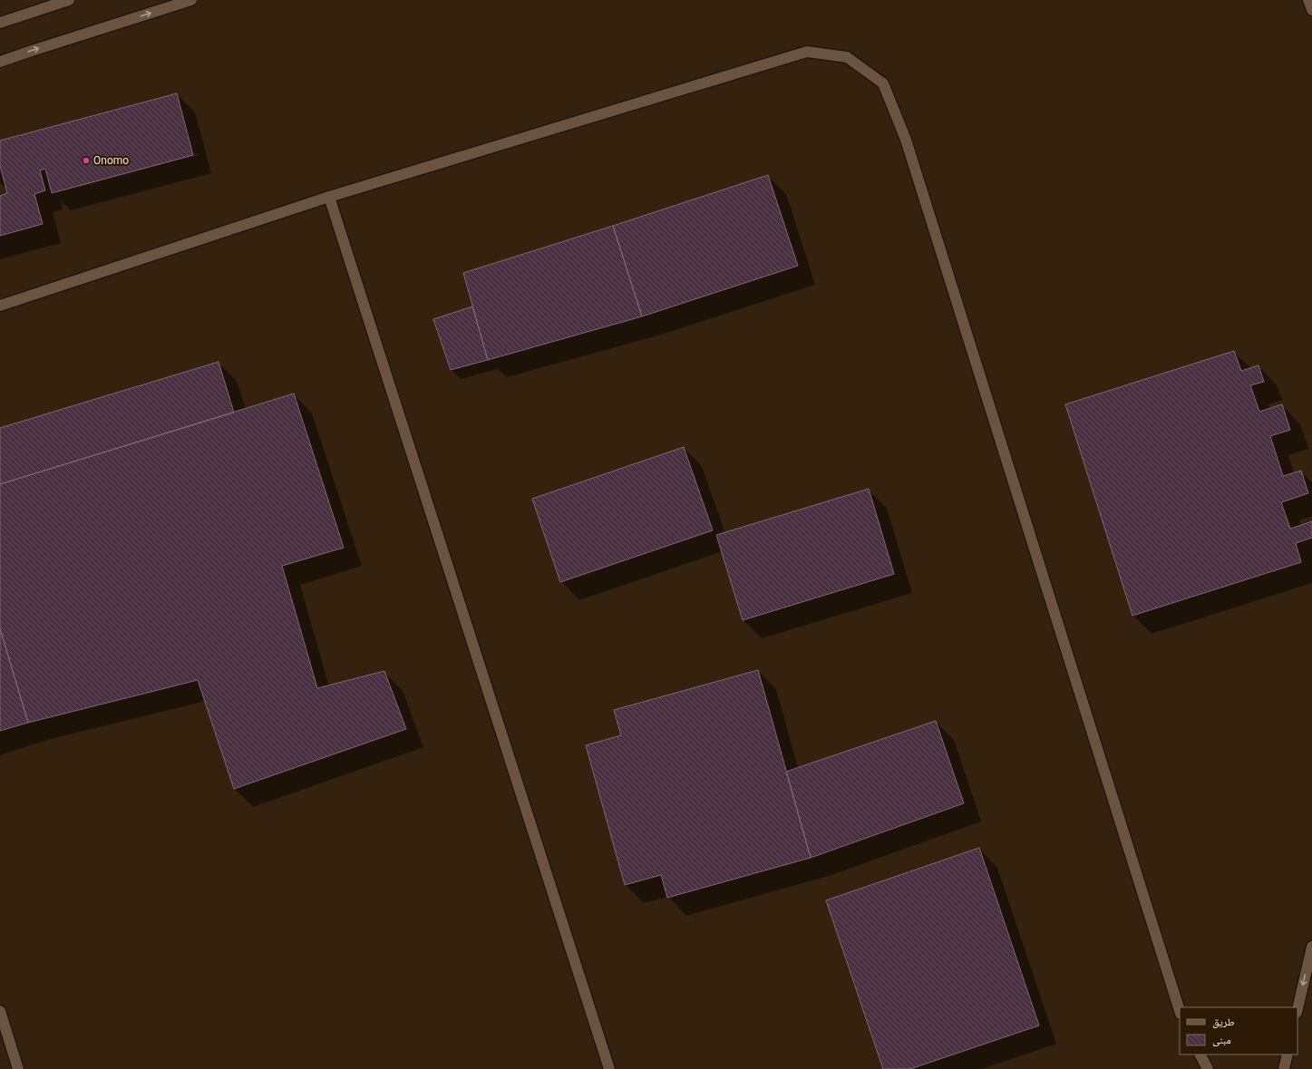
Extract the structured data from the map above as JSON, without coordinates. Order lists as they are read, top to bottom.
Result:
{
  "places": ["Onomo"],
  "legend": ["طريق", "مبنى"]
}
